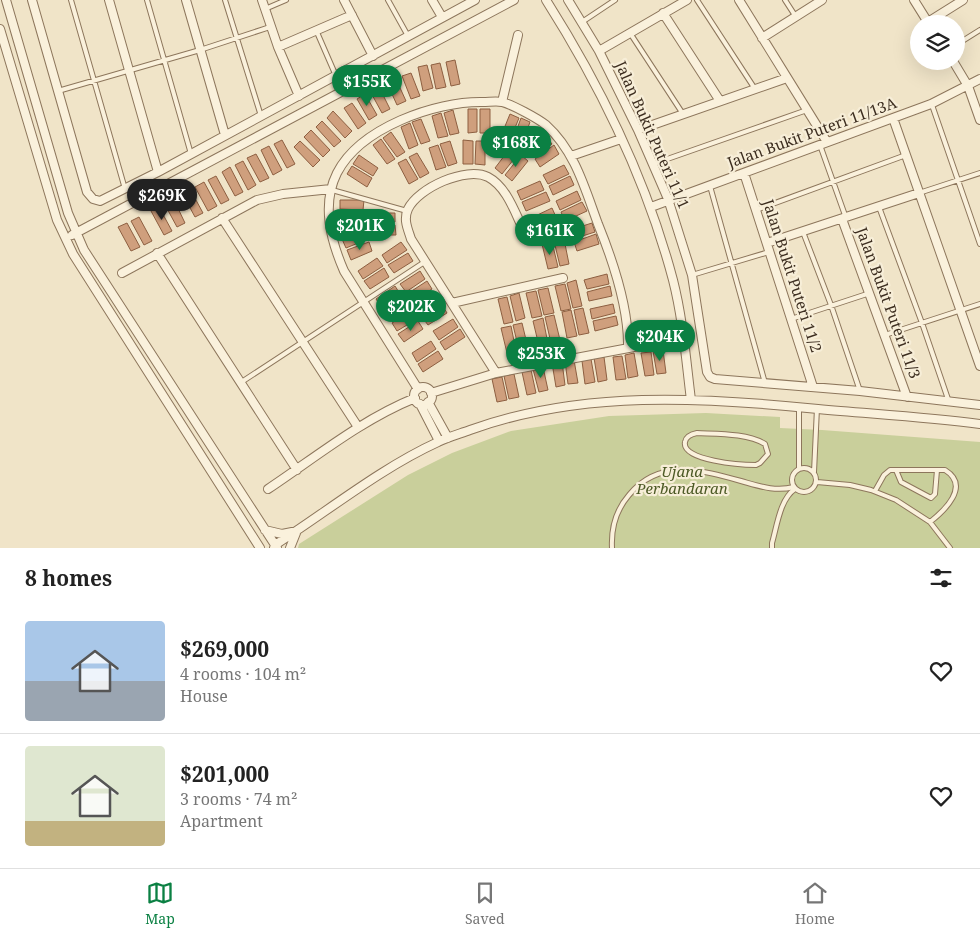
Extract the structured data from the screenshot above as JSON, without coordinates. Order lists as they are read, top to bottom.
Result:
{
  "streets": {
    "street": [
      "Jalan Bukit Puteri 11/13A",
      "Jalan Bukit Puteri 11/1",
      "Jalan Bukit Puteri 11/2",
      "Jalan Bukit Puteri 11/3"
    ]
  },
  "crossings": [
    ["Jalan Bukit Puteri 11/13A", "Jalan Bukit Puteri 11/1"],
    ["Jalan Bukit Puteri 11/13A", "Jalan Bukit Puteri 11/2"]
  ],
  "parks": ["Ujana Perbandaran"],
  "page": {
    "price": [
      "$155K",
      "$168K",
      "$269K",
      "$201K",
      "$161K",
      "$202K",
      "$204K",
      "$253K"
    ],
    "heading": "8 homes",
    "list": [
      {
        "name": "$269,000",
        "note": "4 rooms · 104 m² · House"
      },
      {
        "name": "$201,000",
        "note": "3 rooms · 74 m² · Apartment"
      }
    ],
    "tabs": ["Map", "Saved", "Home"]
  }
}
